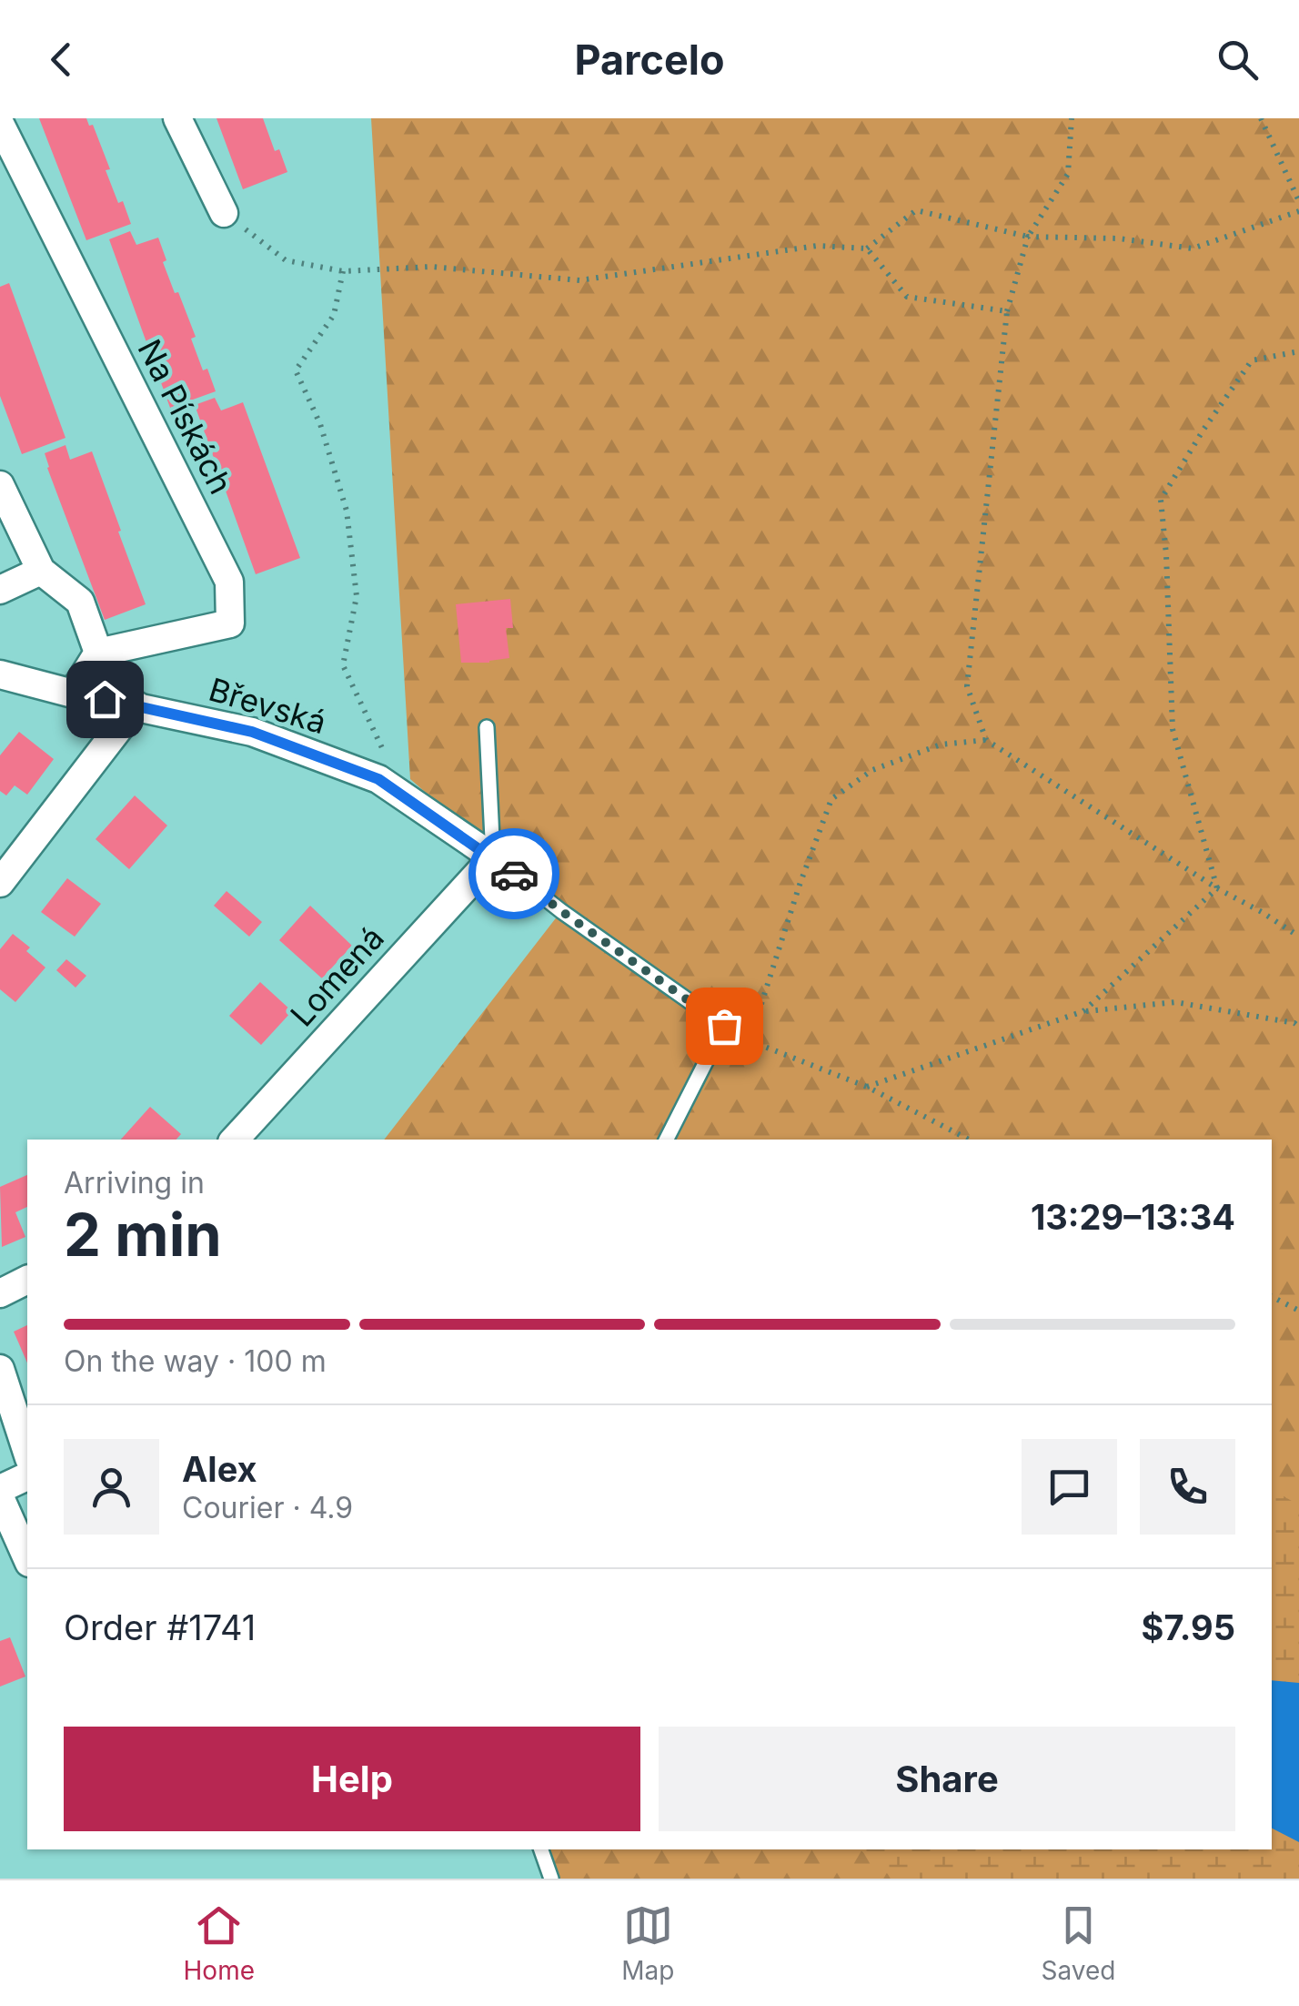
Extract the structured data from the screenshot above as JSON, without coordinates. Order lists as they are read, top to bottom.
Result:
{
  "streets": {
    "street": ["Na Pískách", "Břevská", "Lomená"]
  },
  "crossings": [
    ["Břevská", "Lomená"]
  ],
  "page": {
    "header": "Parcelo",
    "heading": ["2 min", "Arriving in", "13:29–13:34"],
    "panel": [
      "Alex",
      "Courier · 4.9",
      "Order #1741",
      "$7.95"
    ],
    "bar": "On the way · 100 m",
    "buttons": ["Help", "Share"],
    "tabs": ["Home", "Map", "Saved"]
  }
}
